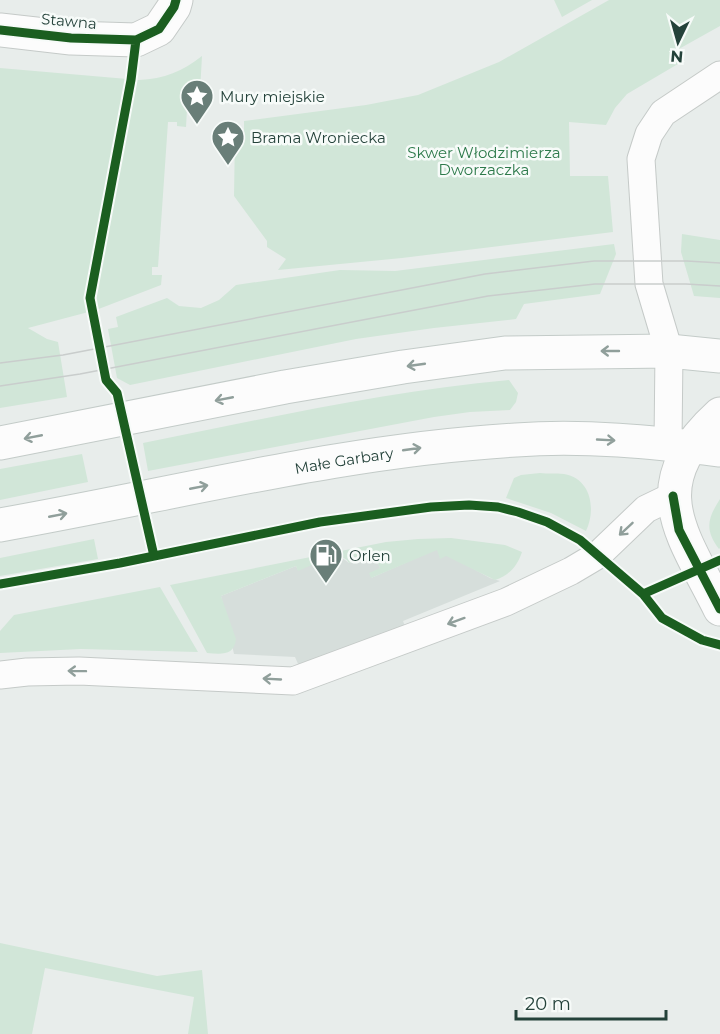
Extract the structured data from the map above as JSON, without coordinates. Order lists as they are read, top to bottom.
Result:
{
  "streets": {
    "street": ["Stawna", "Małe Garbary"]
  },
  "parks": ["Skwer Włodzimierza Dworzaczka"],
  "places": {
    "place": ["Mury miejskie", "Brama Wroniecka"],
    "fuel station": ["Orlen"]
  },
  "scale_bar": "20 m",
  "north": "bottom"
}
